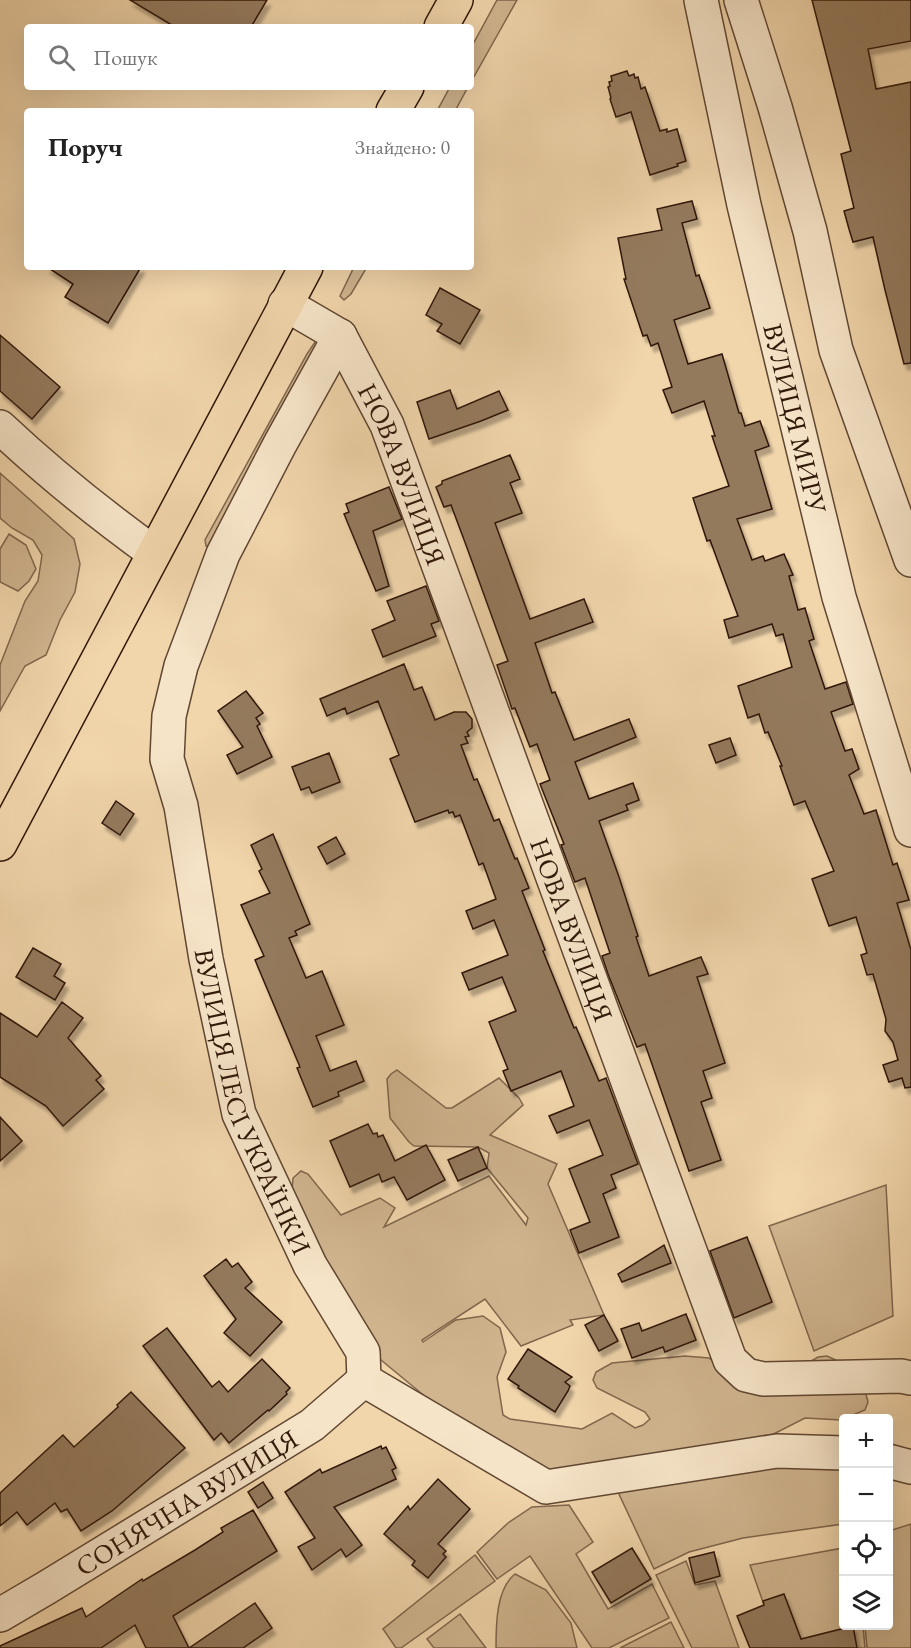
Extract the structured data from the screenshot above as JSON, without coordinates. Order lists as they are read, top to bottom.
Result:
{
  "streets": {
    "street": [
      "ВУЛИЦЯ МИРУ",
      "НОВА ВУЛИЦЯ",
      "ВУЛИЦЯ ЛЕСІ УКРАЇНКИ",
      "СОНЯЧНА ВУЛИЦЯ"
    ]
  },
  "crossings": [
    ["НОВА ВУЛИЦЯ", "ВУЛИЦЯ ЛЕСІ УКРАЇНКИ"],
    ["ВУЛИЦЯ ЛЕСІ УКРАЇНКИ", "СОНЯЧНА ВУЛИЦЯ"]
  ],
  "page": {
    "search": "Пошук",
    "heading": ["Поруч", "Знайдено: 0"],
    "map_buttons": ["+", "−"]
  }
}
